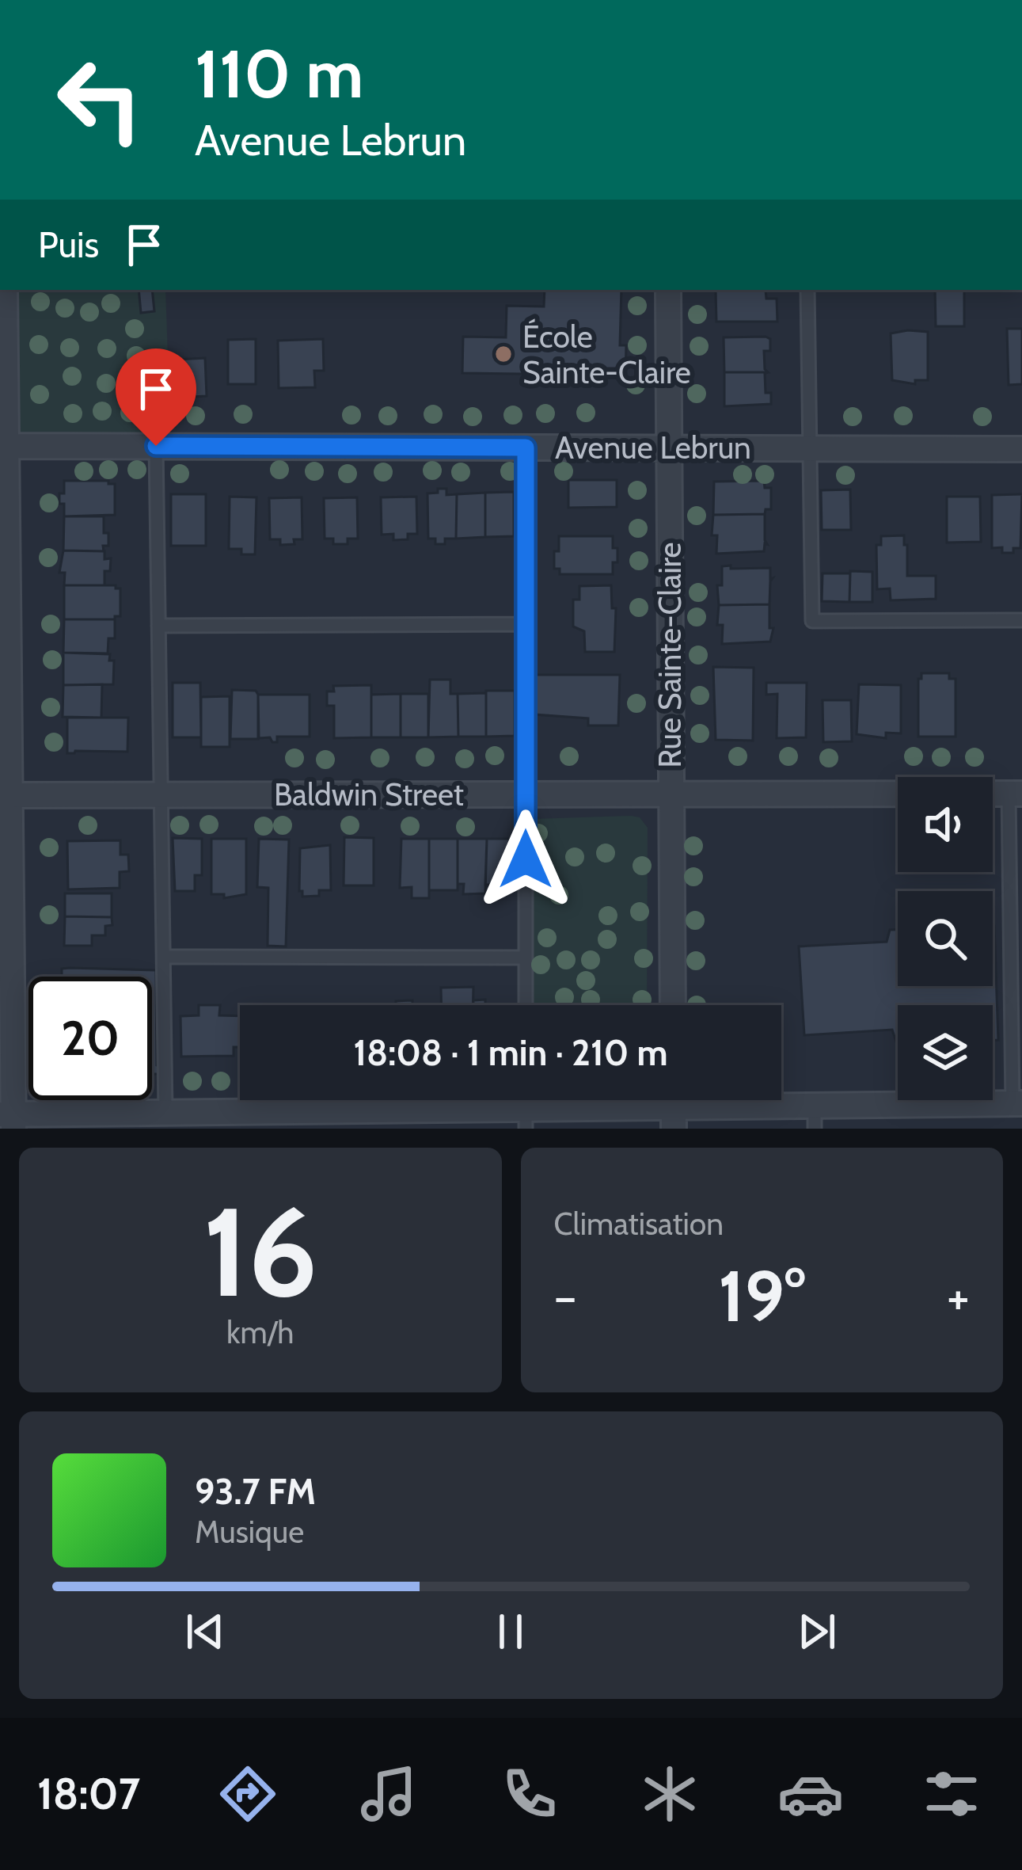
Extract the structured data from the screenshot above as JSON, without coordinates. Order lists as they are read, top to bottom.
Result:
{
  "streets": {
    "street": ["Avenue Lebrun", "Rue Sainte-Claire", "Baldwin Street"]
  },
  "crossings": [
    ["Avenue Lebrun", "Rue Sainte-Claire"],
    ["Rue Sainte-Claire", "Baldwin Street"]
  ],
  "places": ["École Sainte-Claire"],
  "page": {
    "turn": ["110 m", "Avenue Lebrun"],
    "then": "Puis",
    "limit": "20",
    "trip": "18:08 · 1 min · 210 m",
    "tile": [
      ["16", "km/h"],
      "Climatisation"
    ],
    "heat": ["−", "19°", "+"],
    "song": ["93.7 FM", "Musique"],
    "tabs": "18:07"
  }
}
